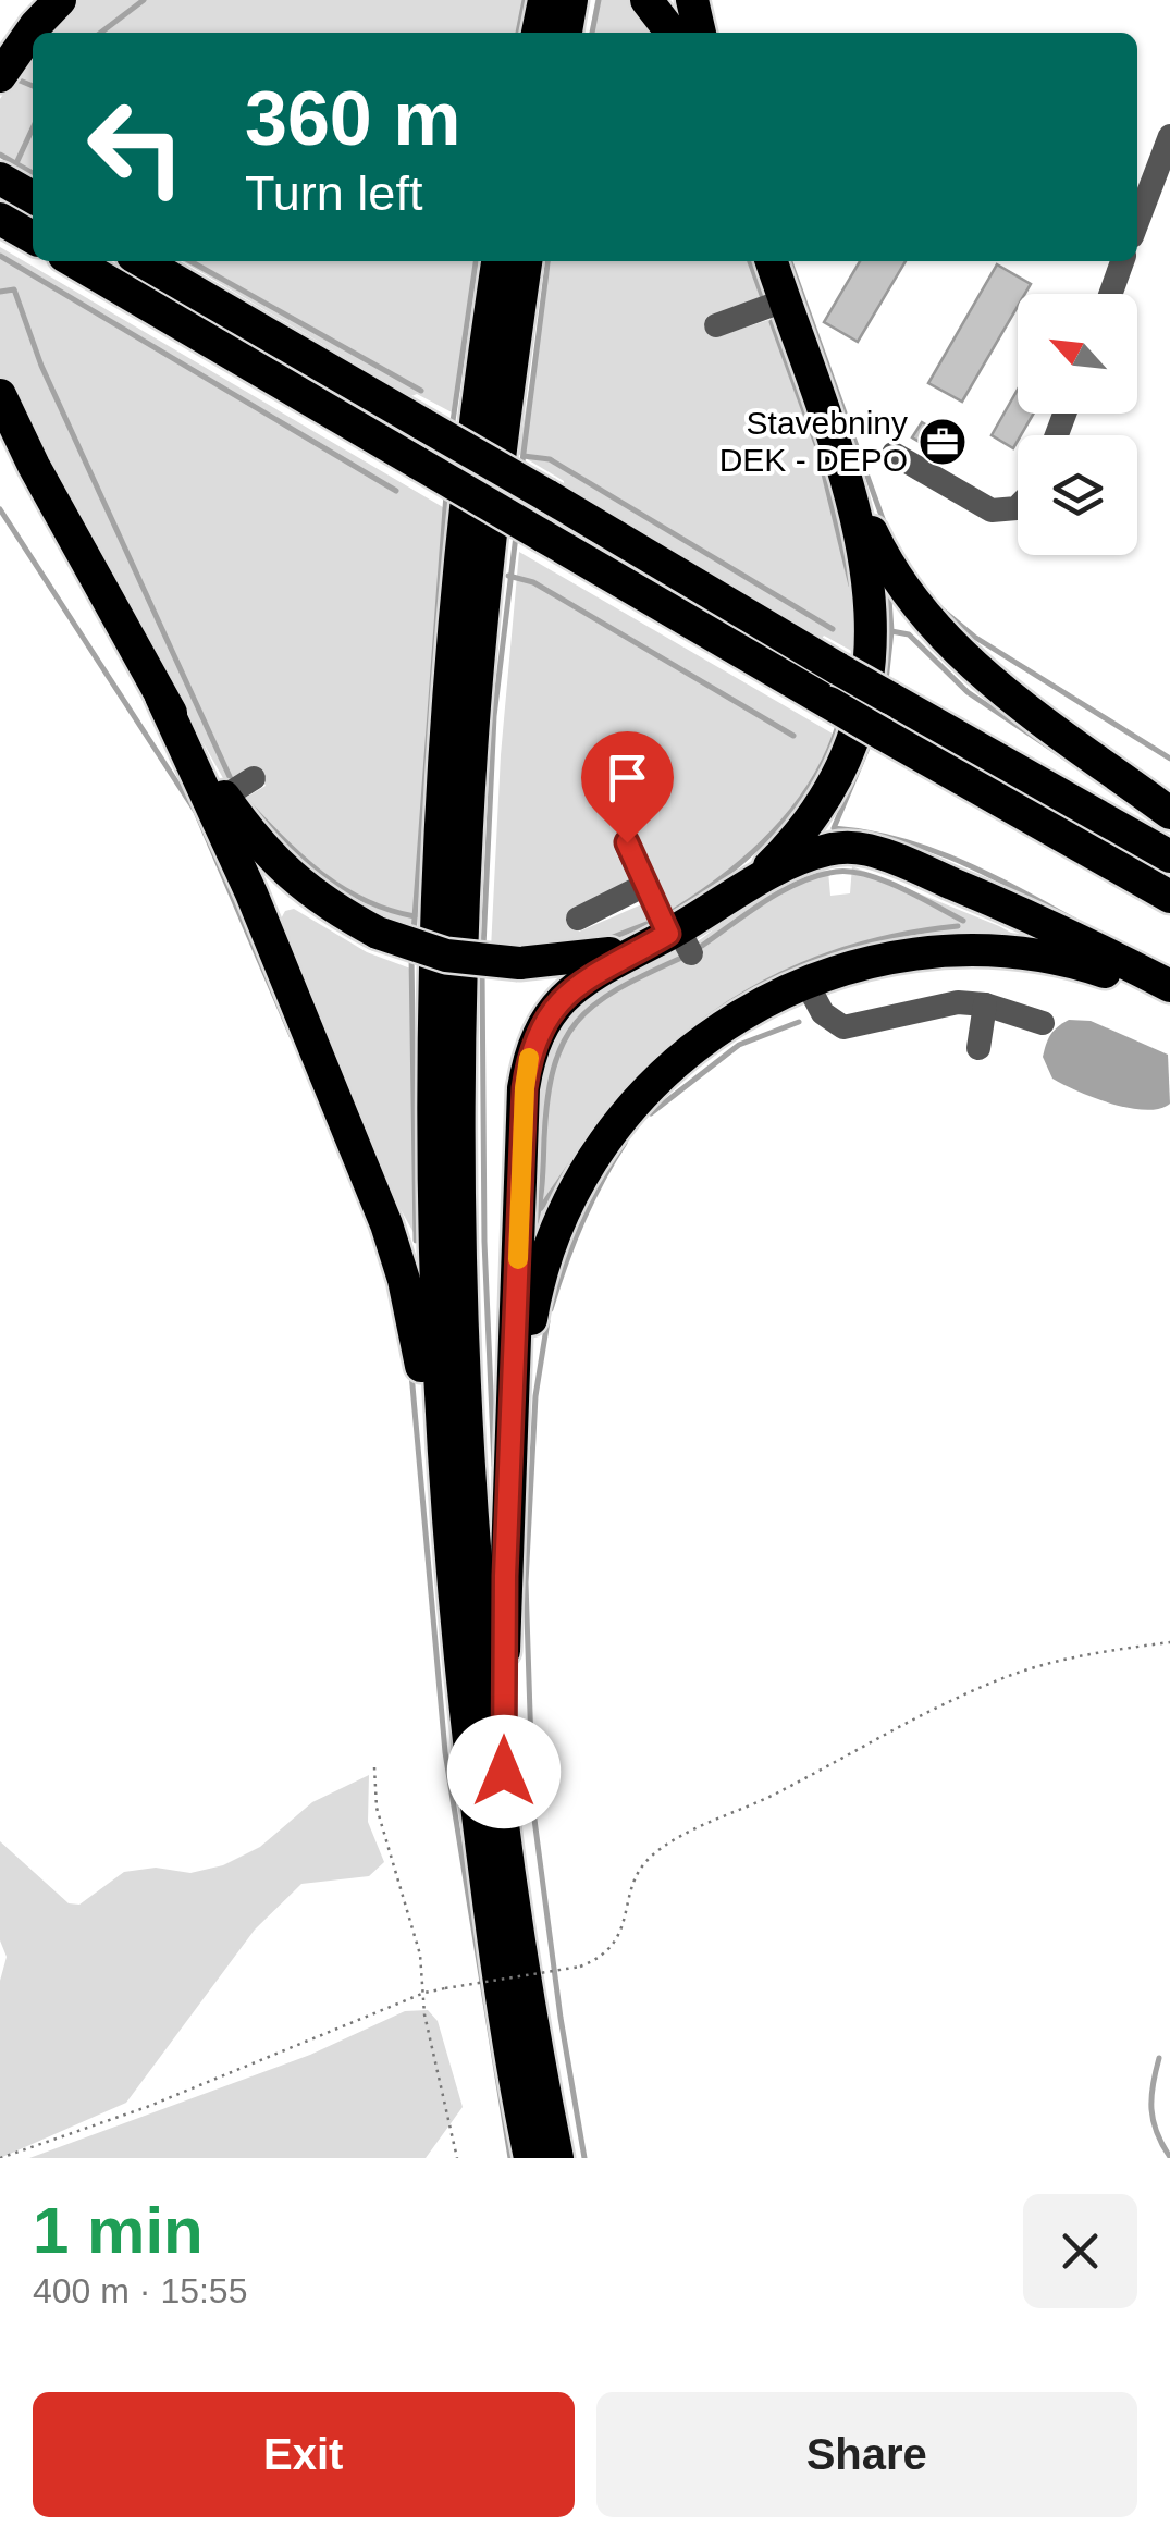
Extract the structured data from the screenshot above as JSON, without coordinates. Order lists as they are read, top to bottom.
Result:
{
  "places": {
    "office": ["Stavebniny DEK - DEPO"]
  },
  "north": "top left",
  "page": {
    "turn": ["360 m", "Turn left"],
    "heading": ["1 min", "400 m · 15:55"],
    "buttons": ["Exit", "Share"]
  }
}
